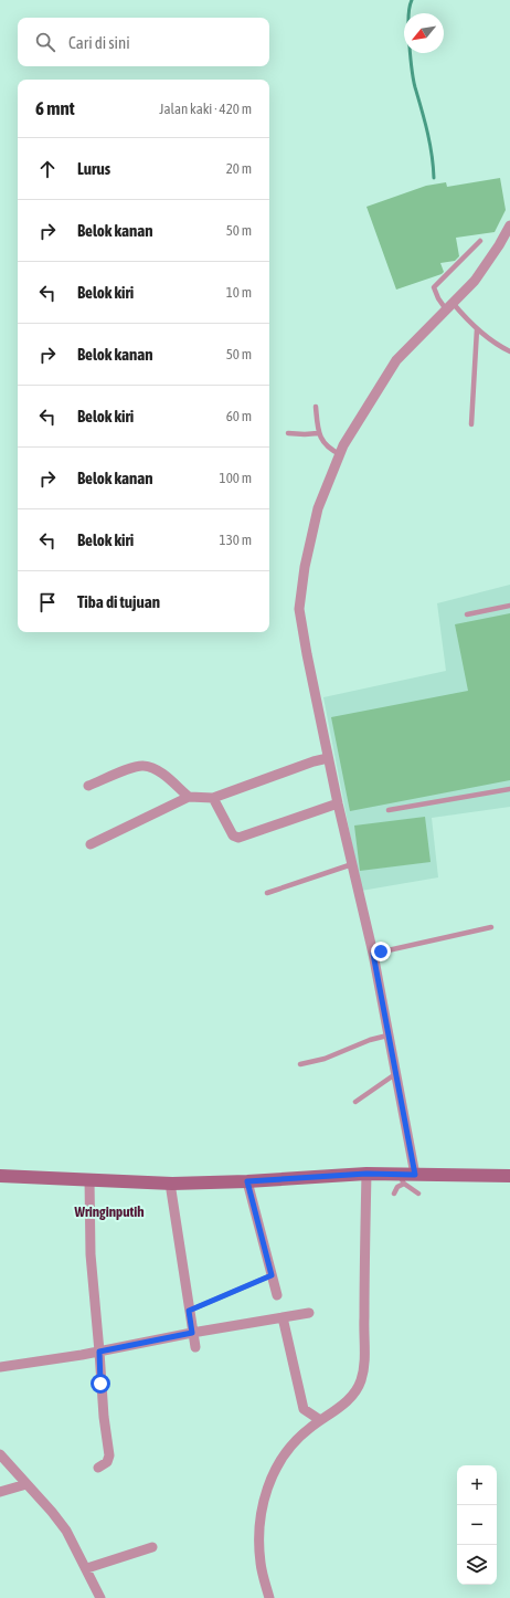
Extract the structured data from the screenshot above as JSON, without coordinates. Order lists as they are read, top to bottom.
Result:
{
  "districts": ["Wringinputih"],
  "north": "bottom left",
  "page": {
    "search": "Cari di sini",
    "heading": ["6 mnt", "Jalan kaki · 420 m"],
    "list": [
      ["Lurus", "20 m"],
      ["Belok kanan", "50 m"],
      ["Belok kiri", "10 m"],
      ["Belok kanan", "50 m"],
      ["Belok kiri", "60 m"],
      ["Belok kanan", "100 m"],
      ["Belok kiri", "130 m"],
      "Tiba di tujuan"
    ],
    "map_buttons": ["+", "−"]
  }
}
